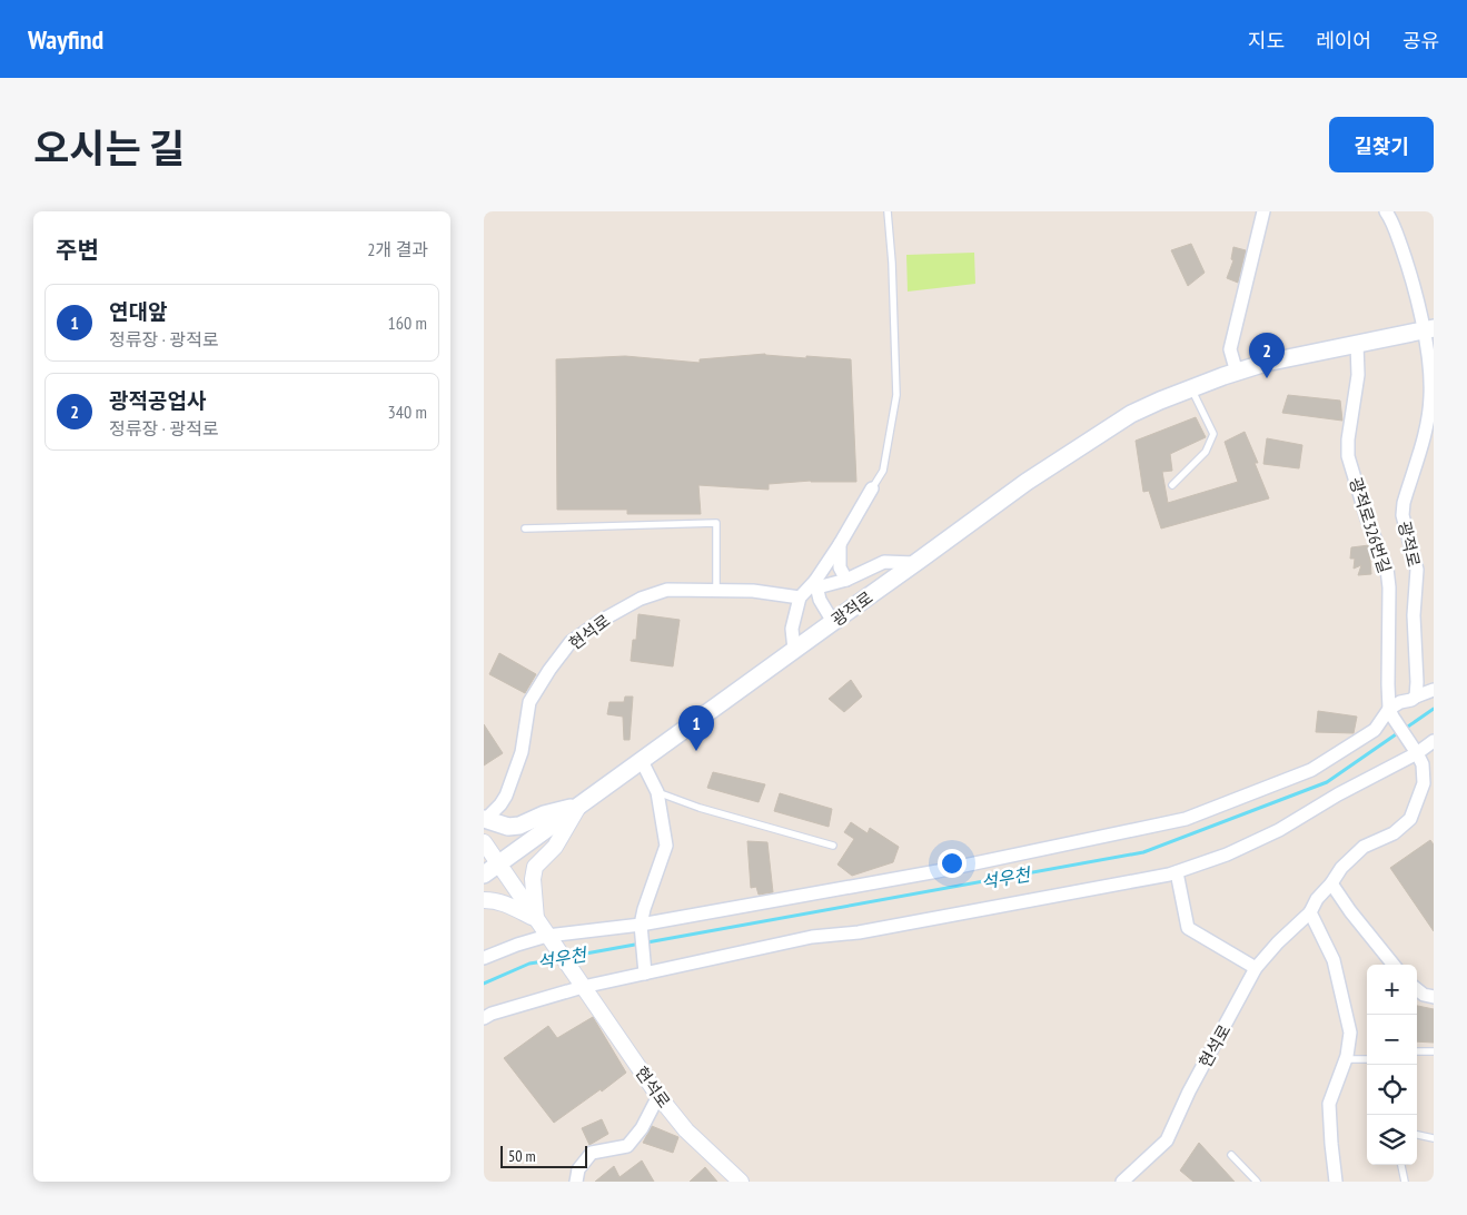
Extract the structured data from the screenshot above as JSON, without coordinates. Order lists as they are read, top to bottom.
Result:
{
  "streets": {
    "main road": ["광적로"],
    "street": ["광적로326번길", "현석로"]
  },
  "crossings": [
    ["광적로326번길", "광적로"]
  ],
  "water": ["석우천"],
  "scale_bar": "50 m",
  "page": {
    "header": "Wayfind",
    "nav": ["지도", "레이어", "공유"],
    "title": "오시는 길",
    "buttons": "길찾기",
    "heading": ["주변", "2개 결과"],
    "list": [
      {
        "mark": "1",
        "name": "연대앞",
        "note": "정류장 · 광적로",
        "value": "160 m"
      },
      {
        "mark": "2",
        "name": "광적공업사",
        "note": "정류장 · 광적로",
        "value": "340 m"
      }
    ],
    "pins": ["2", "1"],
    "map_buttons": ["+", "−"],
    "scale": "50 m"
  }
}
